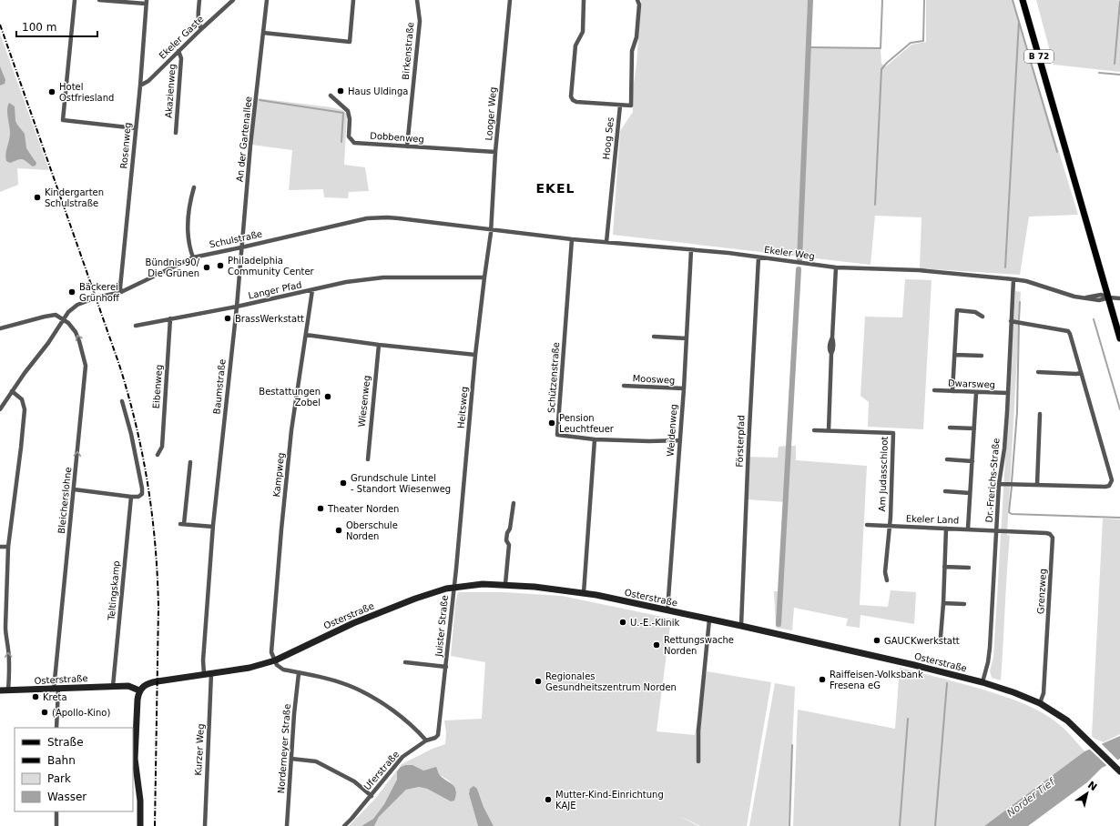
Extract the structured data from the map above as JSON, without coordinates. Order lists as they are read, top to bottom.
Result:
{
  "streets": {
    "main road": ["B 72"],
    "street": [
      "Ekeler Gaste",
      "Birkenstraße",
      "Akazienweg",
      "Looger Weg",
      "Dobbenweg",
      "Hoog Ses",
      "An der Gartenallee",
      "Rosenweg",
      "Schulstraße",
      "Ekeler Weg",
      "Langer Pfad",
      "Schützenstraße",
      "Moosweg",
      "Dwarsweg",
      "Eibenweg",
      "Baumstraße",
      "Wiesenweg",
      "Heitsweg",
      "Weidenweg",
      "Försterpfad",
      "Am Judasschloot",
      "Kampweg",
      "Dr.-Frerichs-Straße",
      "Bleicherslohne",
      "Ekeler Land",
      "Teltingskamp",
      "Grenzweg",
      "Osterstraße",
      "Juister Straße",
      "Norderneyer Straße",
      "Kurzer Weg",
      "Uferstraße"
    ]
  },
  "crossings": [
    ["Ekeler Gaste", "Akazienweg"],
    ["Ekeler Gaste", "Rosenweg"],
    ["Birkenstraße", "Dobbenweg"],
    ["B 72", "Ekeler Weg"],
    ["Looger Weg", "Dobbenweg"],
    ["Looger Weg", "Schulstraße"],
    ["Looger Weg", "Ekeler Weg"],
    ["Looger Weg", "Heitsweg"],
    ["Hoog Ses", "Ekeler Weg"],
    ["An der Gartenallee", "Schulstraße"],
    ["An der Gartenallee", "Baumstraße"],
    ["Rosenweg", "Schulstraße"],
    ["Schulstraße", "Ekeler Weg"],
    ["Schulstraße", "Baumstraße"],
    ["Schulstraße", "Heitsweg"],
    ["Schulstraße", "Bleicherslohne"],
    ["Ekeler Weg", "Schützenstraße"],
    ["Ekeler Weg", "Heitsweg"],
    ["Ekeler Weg", "Weidenweg"],
    ["Ekeler Weg", "Försterpfad"],
    ["Ekeler Weg", "Dr.-Frerichs-Straße"],
    ["Langer Pfad", "Eibenweg"],
    ["Langer Pfad", "Baumstraße"],
    ["Langer Pfad", "Heitsweg"],
    ["Langer Pfad", "Kampweg"],
    ["Moosweg", "Weidenweg"],
    ["Dwarsweg", "Dr.-Frerichs-Straße"],
    ["Baumstraße", "Osterstraße"],
    ["Heitsweg", "Osterstraße"],
    ["Heitsweg", "Juister Straße"],
    ["Weidenweg", "Osterstraße"],
    ["Försterpfad", "Osterstraße"],
    ["Am Judasschloot", "Ekeler Land"],
    ["Kampweg", "Osterstraße"],
    ["Dr.-Frerichs-Straße", "Ekeler Land"],
    ["Dr.-Frerichs-Straße", "Grenzweg"],
    ["Dr.-Frerichs-Straße", "Osterstraße"],
    ["Bleicherslohne", "Osterstraße"],
    ["Ekeler Land", "Grenzweg"],
    ["Teltingskamp", "Osterstraße"],
    ["Grenzweg", "Osterstraße"],
    ["Osterstraße", "Juister Straße"],
    ["Osterstraße", "Kurzer Weg"],
    ["Juister Straße", "Uferstraße"]
  ],
  "one_way": ["Bleicherslohne"],
  "districts": ["EKEL"],
  "water": ["Norder Tief"],
  "places": [
    "Haus Uldinga",
    "Hotel Ostfriesland",
    "Kindergarten Schulstraße",
    "Philadelphia Community Center",
    "Bündnis 90/ Die Grünen",
    "Bäckerei Grünhoff",
    "BrassWerkstatt",
    "Bestattungen Zobel",
    "Pension Leuchtfeuer",
    "Grundschule Lintel - Standort Wiesenweg",
    "Theater Norden",
    "Oberschule Norden",
    "U.-E.-Klinik",
    "GAUCKwerkstatt",
    "Rettungswache Norden",
    "Raiffeisen-Volksbank Fresena eG",
    "Regionales Gesundheitszentrum Norden",
    "Kreta",
    "(Apollo-Kino)",
    "Mutter-Kind-Einrichtung KAJE"
  ],
  "legend": [
    "Straße",
    "Bahn",
    "Park",
    "Wasser"
  ],
  "scale_bar": "100 m",
  "north": "top right"
}
